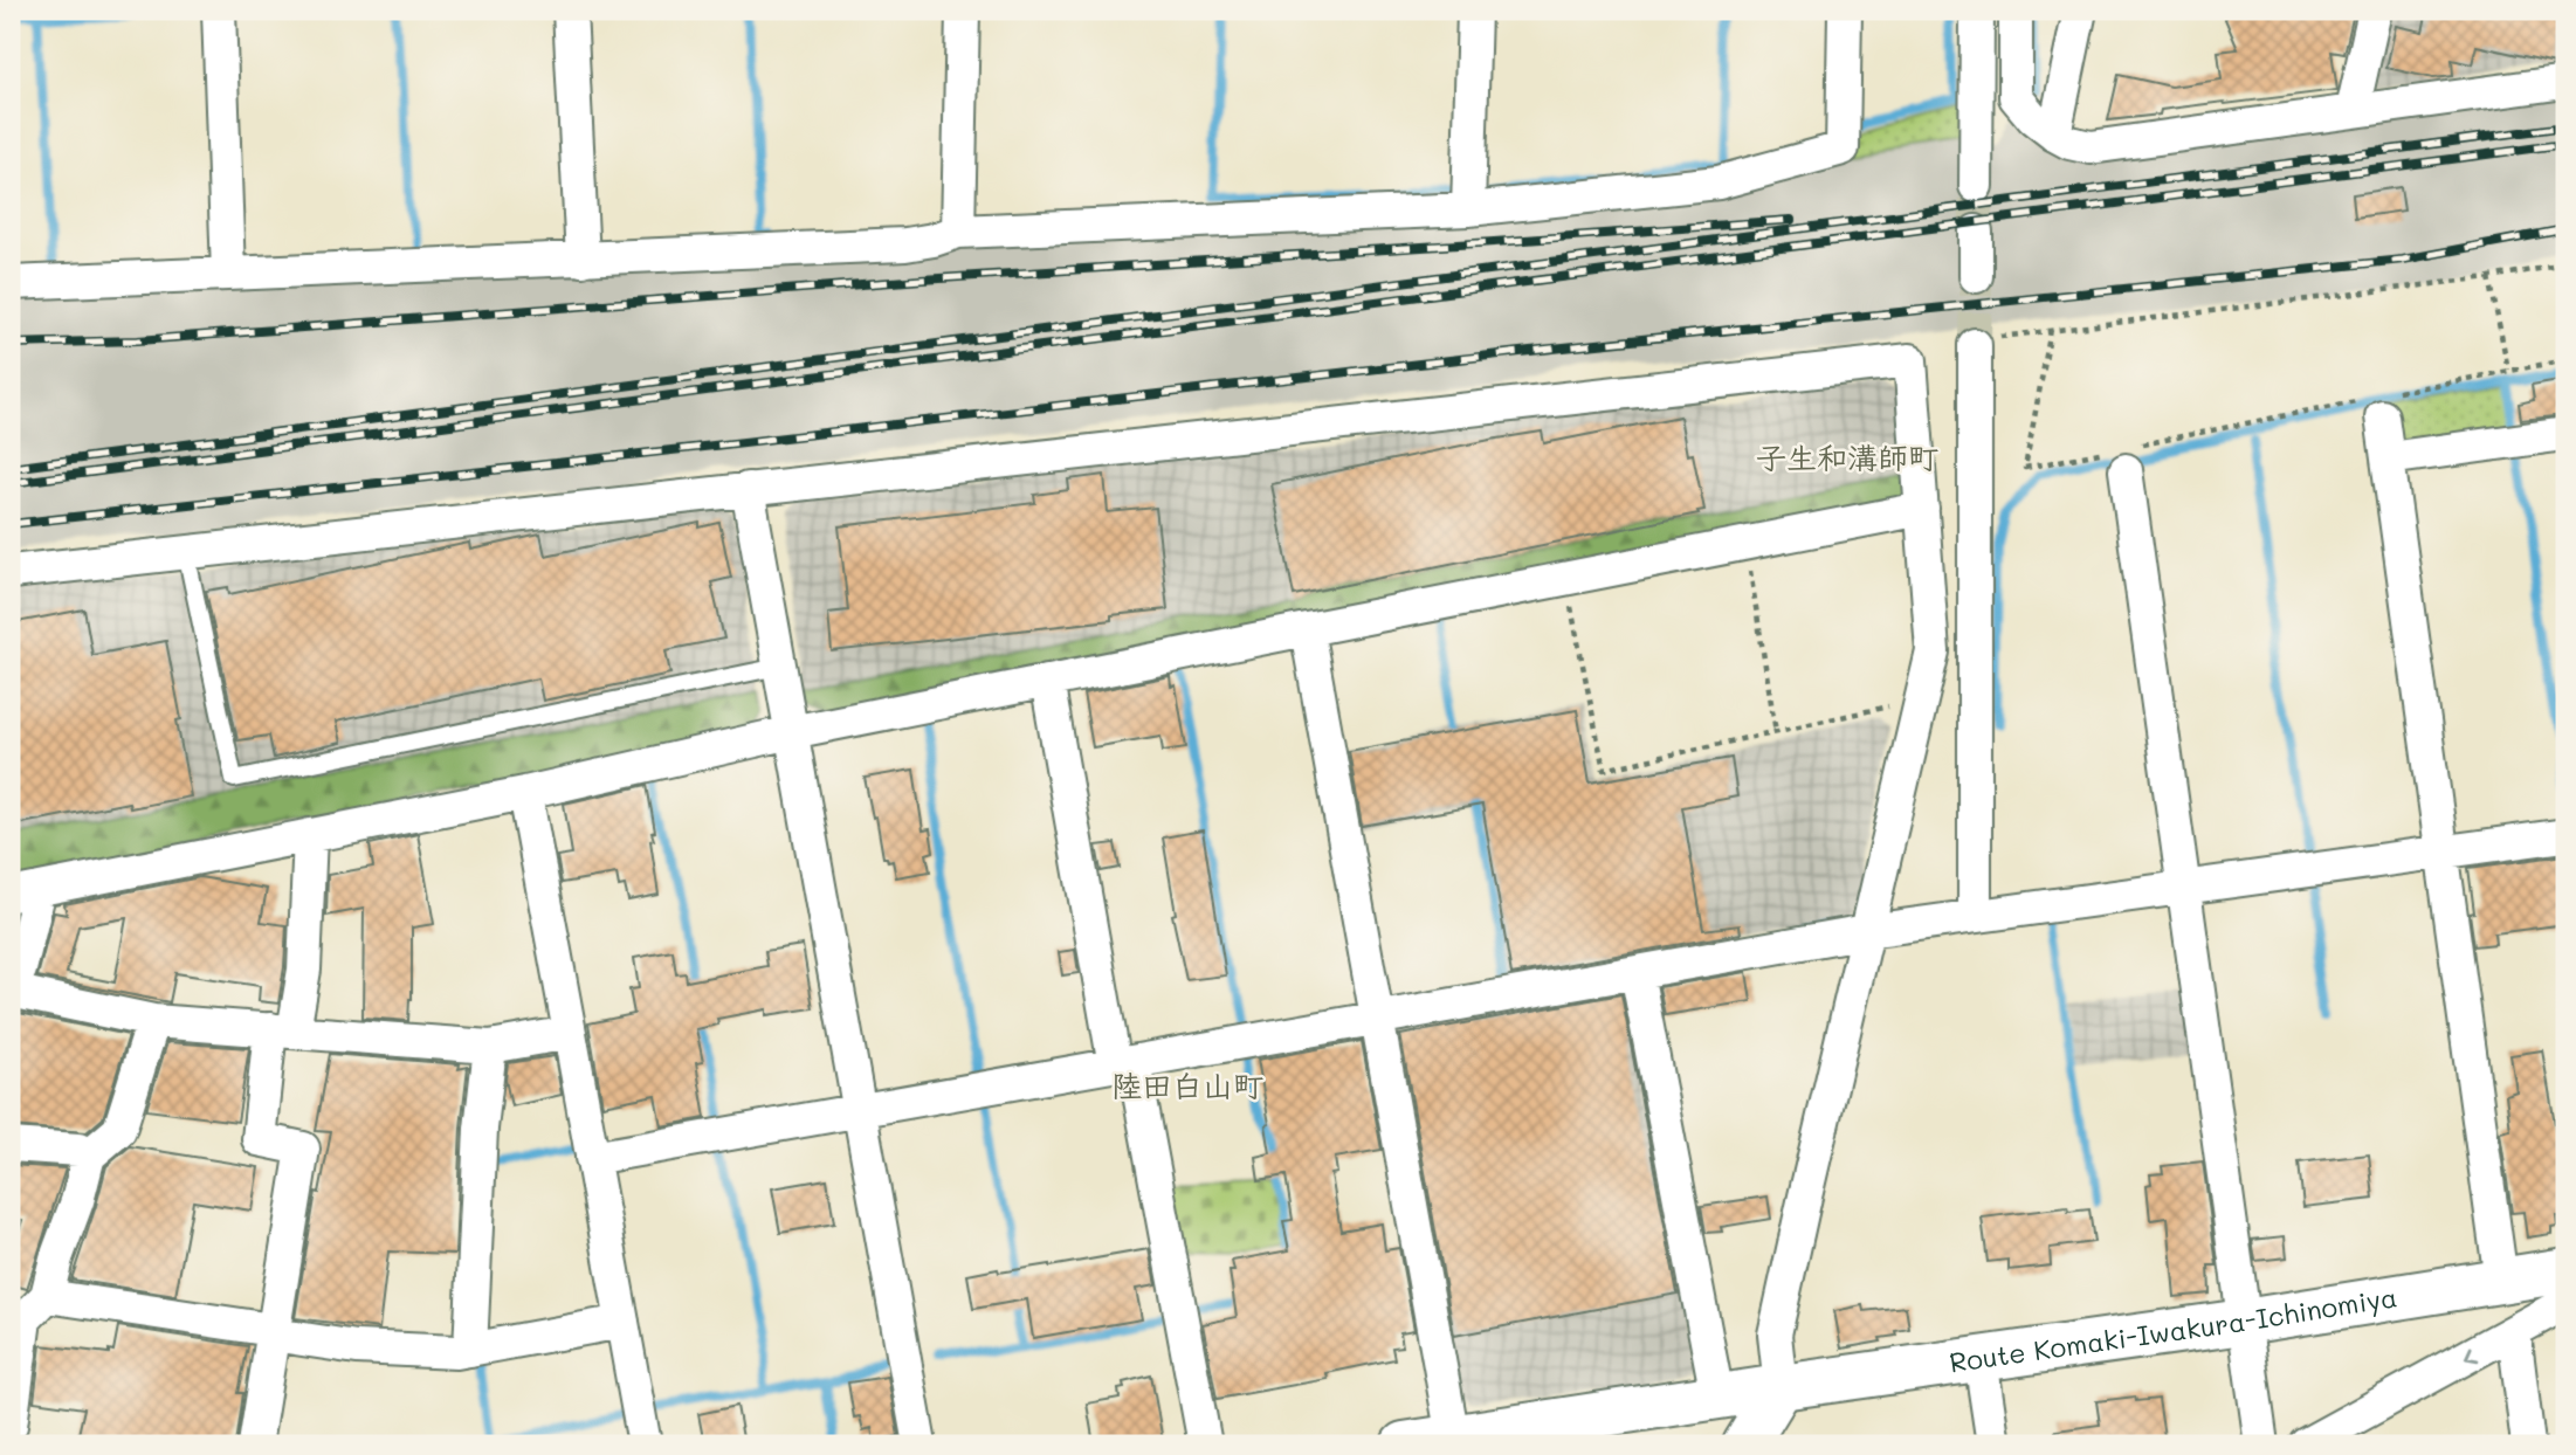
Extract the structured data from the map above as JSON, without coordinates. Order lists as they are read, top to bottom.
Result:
{
  "streets": {
    "main road": ["Route Komaki-Iwakura-Ichinomiya"]
  },
  "districts": ["子生和溝師町", "陸田白山町"]
}
